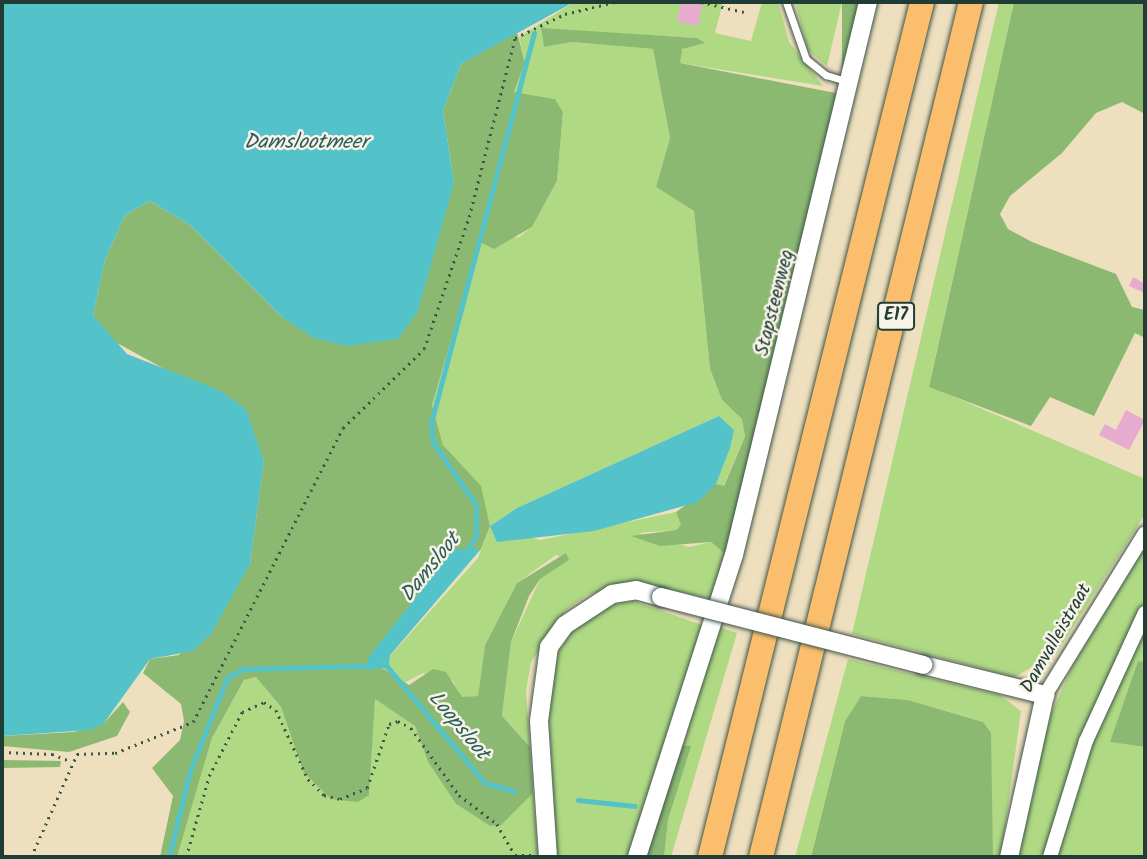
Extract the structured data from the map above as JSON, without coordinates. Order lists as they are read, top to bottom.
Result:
{
  "streets": {
    "highway": ["E17"],
    "street": ["Stapsteenweg", "Damvalleistraat"]
  },
  "water": ["Damslootmeer", "Damsloot", "Loopsloot"]
}
